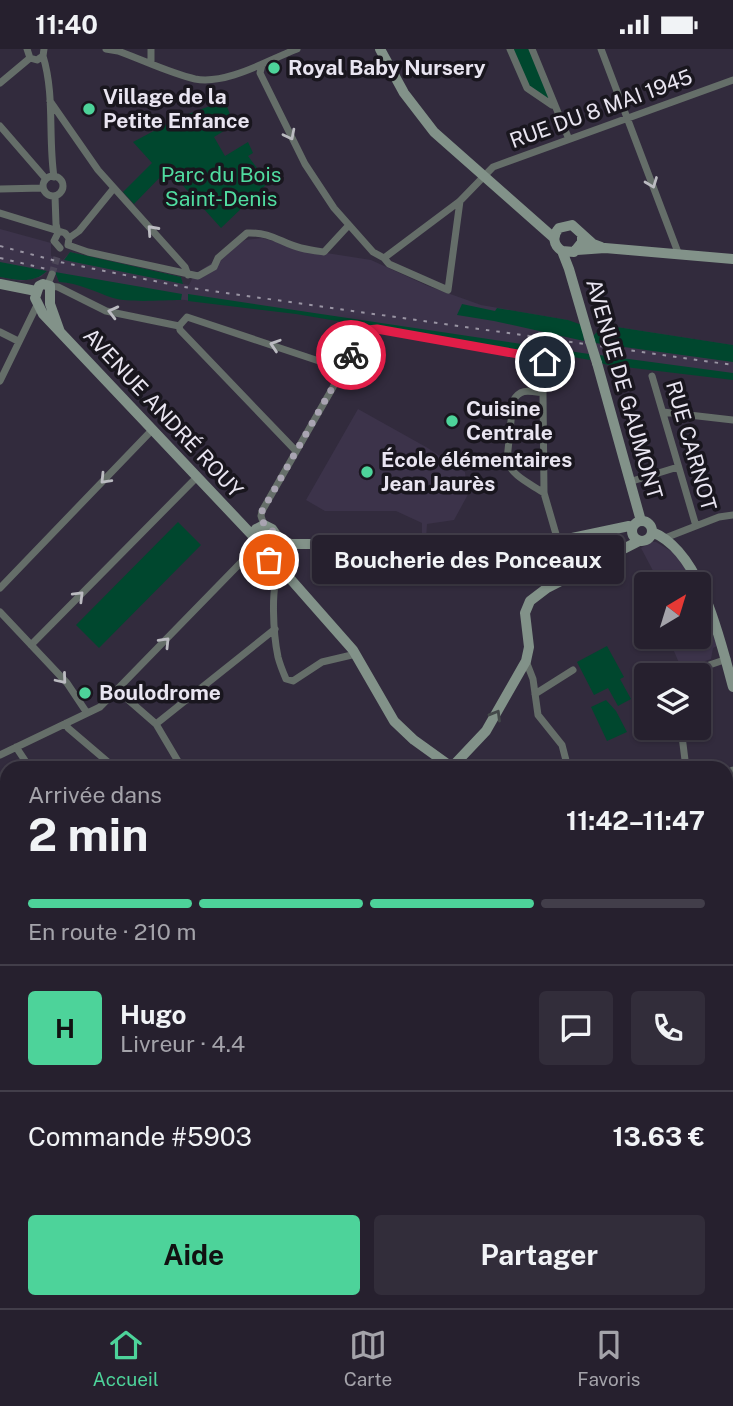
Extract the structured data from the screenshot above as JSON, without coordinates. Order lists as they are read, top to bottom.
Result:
{
  "streets": {
    "main road": ["AVENUE DE GAUMONT", "AVENUE ANDRÉ ROUY"],
    "street": ["RUE DU 8 MAI 1945", "RUE CARNOT"]
  },
  "parks": ["Parc du Bois Saint-Denis"],
  "places": [
    "Royal Baby Nursery",
    "Village de la Petite Enfance",
    "Cuisine Centrale",
    "École élémentaires Jean Jaurès",
    "Boucherie des Ponceaux",
    "Boulodrome"
  ],
  "north": "top right",
  "page": {
    "status": "11:40",
    "bubble": "Boucherie des Ponceaux",
    "heading": ["2 min", "Arrivée dans", "11:42–11:47"],
    "panel": [
      "Hugo",
      "Livreur · 4.4",
      "Commande #5903",
      "13.63 €"
    ],
    "bar": "En route · 210 m",
    "round": "H",
    "buttons": ["Aide", "Partager"],
    "tabs": ["Accueil", "Carte", "Favoris"]
  }
}
